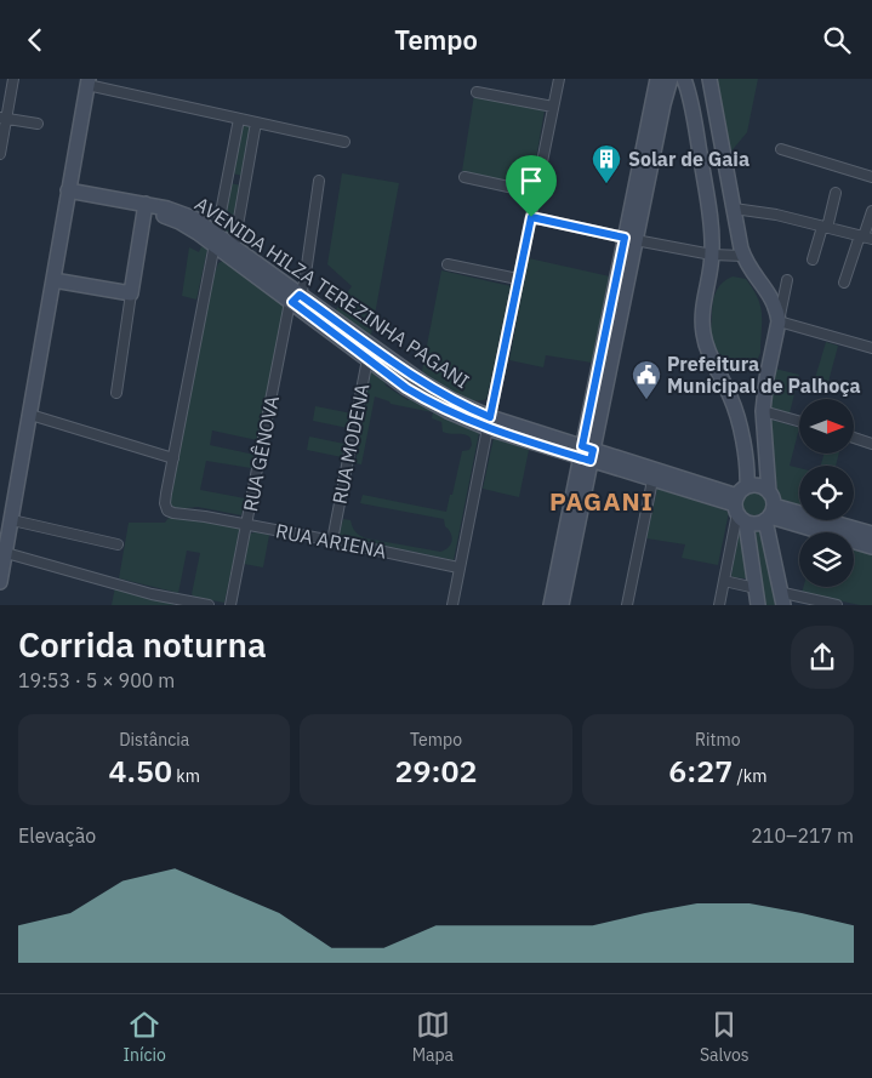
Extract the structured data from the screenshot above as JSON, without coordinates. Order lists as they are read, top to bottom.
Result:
{
  "streets": {
    "main road": ["AVENIDA HILZA TEREZINHA PAGANI"],
    "street": ["RUA MODENA", "RUA GÊNOVA", "RUA ARIENA"]
  },
  "crossings": [
    ["AVENIDA HILZA TEREZINHA PAGANI", "RUA MODENA"],
    ["AVENIDA HILZA TEREZINHA PAGANI", "RUA GÊNOVA"],
    ["RUA MODENA", "RUA ARIENA"],
    ["RUA GÊNOVA", "RUA ARIENA"]
  ],
  "districts": ["PAGANI"],
  "places": {
    "building": ["Solar de Gaia"],
    "public building": ["Prefeitura Municipal de Palhoça"]
  },
  "north": "right",
  "page": {
    "header": "Tempo",
    "heading": ["Corrida noturna", "19:53 · 5 × 900 m"],
    "stats": [
      ["Distância", "4.50 km"],
      ["Tempo", "29:02"],
      ["Ritmo", "6:27 /km"]
    ],
    "chart": ["Elevação", "210–217 m"],
    "tabs": ["Início", "Mapa", "Salvos"]
  }
}
